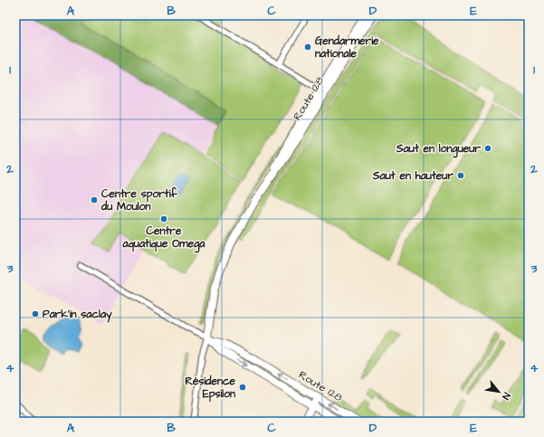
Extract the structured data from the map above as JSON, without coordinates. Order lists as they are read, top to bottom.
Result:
{
  "streets": {
    "main road": ["Route 128"]
  },
  "places": [
    "Gendarmerie nationale",
    "Saut en longueur",
    "Saut en hauteur",
    "Centre sportif du Moulon",
    "Centre aquatique Omega",
    "Park'in saclay",
    "Résidence Epsilon"
  ],
  "north": "bottom right",
  "grid": {
    "columns": [
      "A",
      "B",
      "C",
      "D",
      "E"
    ],
    "rows": [
      "1",
      "2",
      "3",
      "4"
    ]
  }
}
